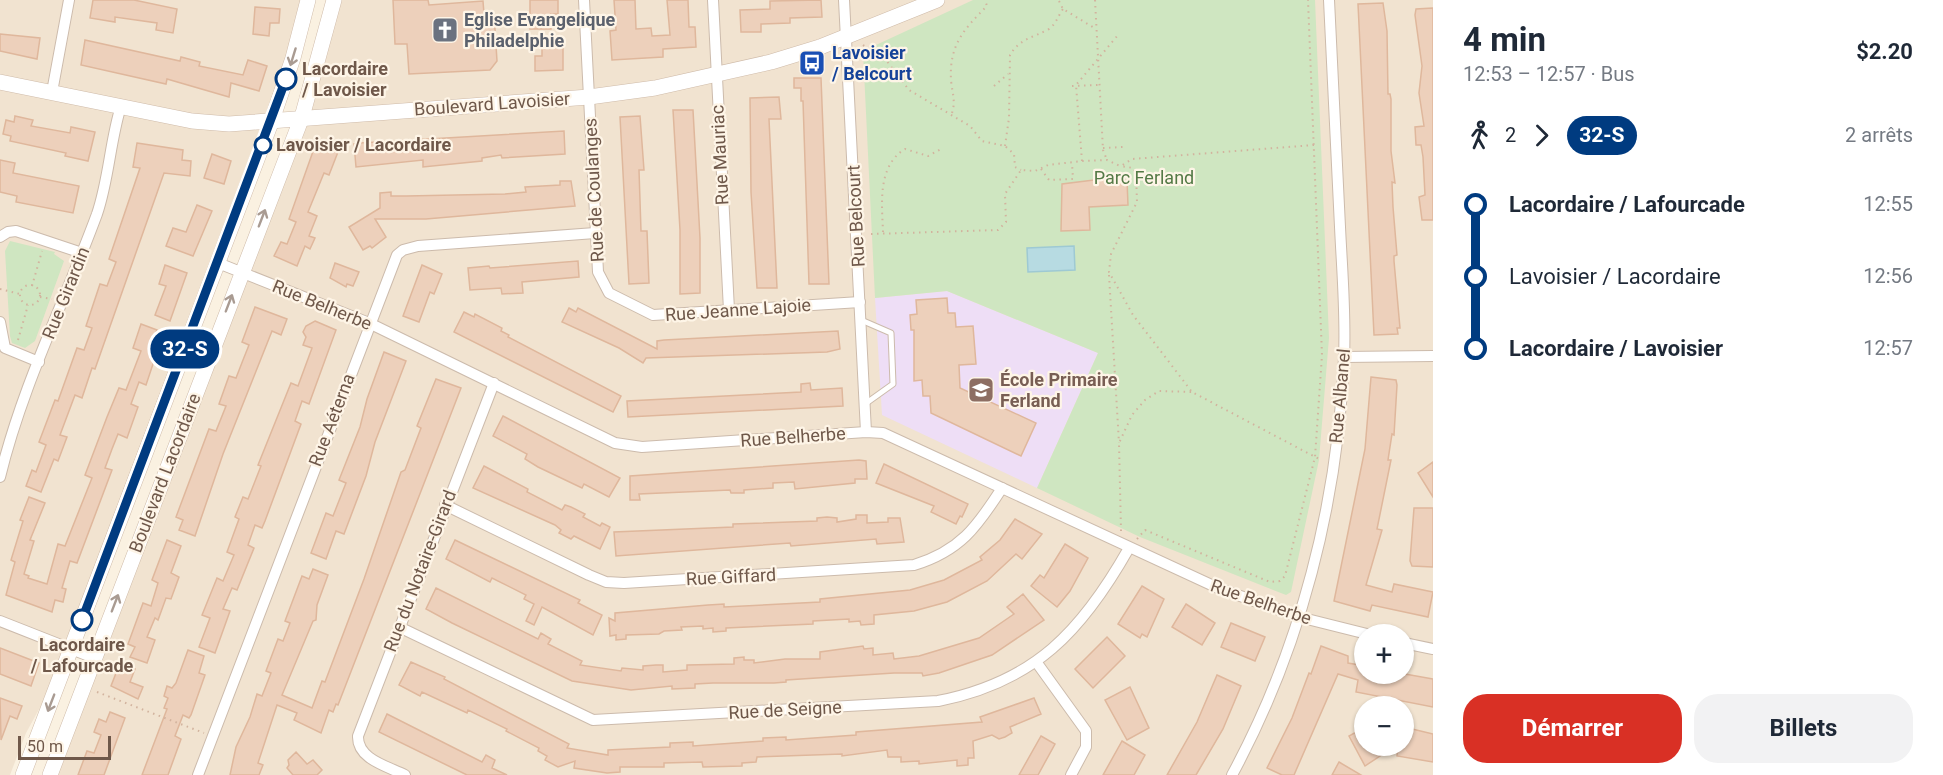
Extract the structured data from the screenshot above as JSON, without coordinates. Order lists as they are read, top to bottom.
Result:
{
  "streets": {
    "main road": ["Boulevard Lavoisier", "Boulevard Lacordaire"],
    "street": [
      "Rue Mauriac",
      "Rue de Coulanges",
      "Rue Belcourt",
      "Rue Girardin",
      "Rue Belherbe",
      "Rue Jeanne Lajoie",
      "Rue Albanel",
      "Rue Aéterna",
      "Rue du Notaire-Girard",
      "Rue Giffard",
      "Rue de Seigne"
    ]
  },
  "crossings": [
    ["Boulevard Lavoisier", "Rue Mauriac"],
    ["Boulevard Lavoisier", "Rue de Coulanges"],
    ["Boulevard Lavoisier", "Rue Belcourt"],
    ["Boulevard Lavoisier", "Rue Girardin"],
    ["Boulevard Lavoisier", "Boulevard Lacordaire"],
    ["Rue Mauriac", "Rue Jeanne Lajoie"],
    ["Rue de Coulanges", "Rue Jeanne Lajoie"],
    ["Rue de Coulanges", "Rue Aéterna"],
    ["Rue Belcourt", "Rue Belherbe"],
    ["Rue Belcourt", "Rue Jeanne Lajoie"],
    ["Rue Belherbe", "Rue Albanel"],
    ["Rue Belherbe", "Rue Aéterna"],
    ["Rue Belherbe", "Boulevard Lacordaire"],
    ["Rue Belherbe", "Rue du Notaire-Girard"],
    ["Rue Belherbe", "Rue Giffard"],
    ["Rue Belherbe", "Rue de Seigne"],
    ["Rue du Notaire-Girard", "Rue Giffard"],
    ["Rue du Notaire-Girard", "Rue de Seigne"]
  ],
  "parks": ["Parc Ferland"],
  "places": {
    "church": ["Eglise Evangelique Philadelphie"],
    "bus stop": ["Lavoisier / Belcourt"],
    "other": ["Lacordaire / Lavoisier", "Lavoisier / Lacordaire", "Lacordaire / Lafourcade"],
    "school or university": ["École Primaire Ferland"]
  },
  "lines": ["bus line 32-S"],
  "scale_bar": "50 m",
  "page": {
    "on_map": "32-S",
    "heading": ["4 min", "12:53 – 12:57 · Bus", "$2.20"],
    "legs": ["2", "32-S", "2 arrêts"],
    "list": [
      {
        "name": "Lacordaire / Lafourcade",
        "value": "12:55"
      },
      {
        "name": "Lavoisier / Lacordaire",
        "value": "12:56"
      },
      {
        "name": "Lacordaire / Lavoisier",
        "value": "12:57"
      }
    ],
    "map_buttons": ["+", "−"],
    "buttons": ["Démarrer", "Billets"],
    "scale": "50 m"
  }
}
